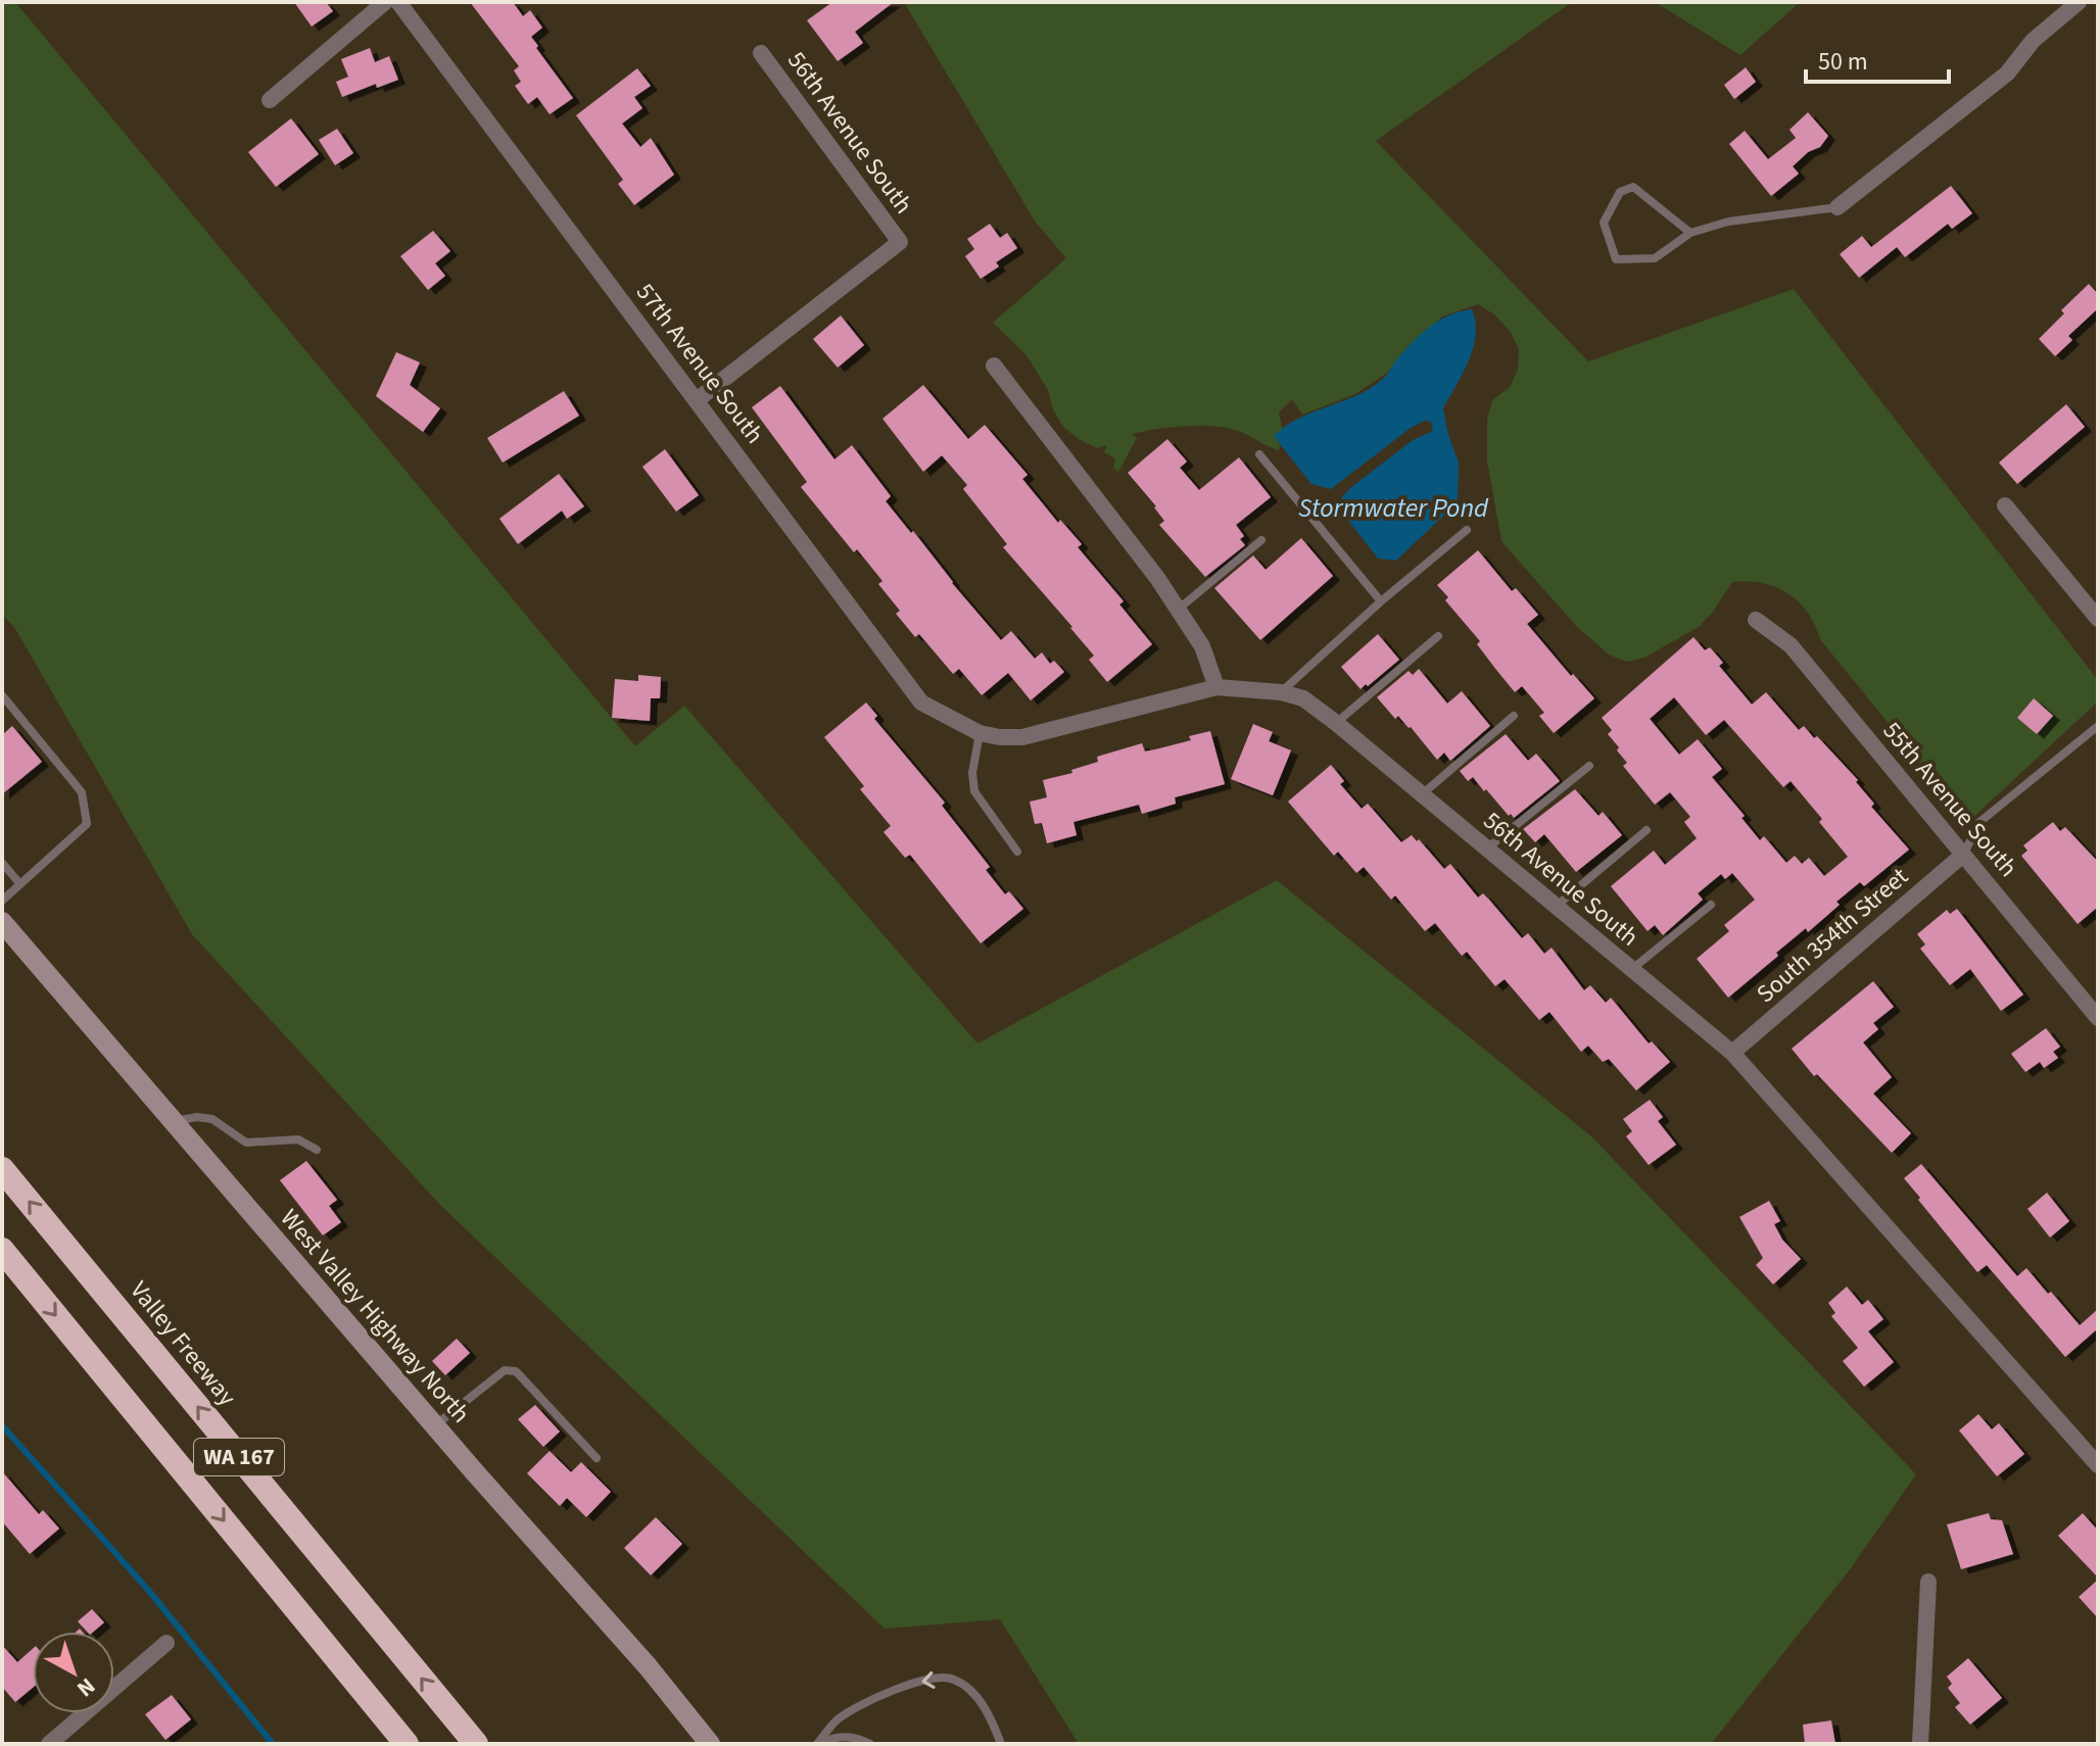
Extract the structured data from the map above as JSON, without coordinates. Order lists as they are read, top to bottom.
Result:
{
  "streets": {
    "highway": ["Valley Freeway", "WA 167"],
    "main road": ["West Valley Highway North"],
    "street": [
      "56th Avenue South",
      "57th Avenue South",
      "55th Avenue South",
      "South 354th Street"
    ]
  },
  "crossings": [
    ["56th Avenue South", "57th Avenue South"],
    ["56th Avenue South", "South 354th Street"],
    ["55th Avenue South", "South 354th Street"]
  ],
  "water": ["Stormwater Pond"],
  "scale_bar": "50 m",
  "north": "bottom right"
}
